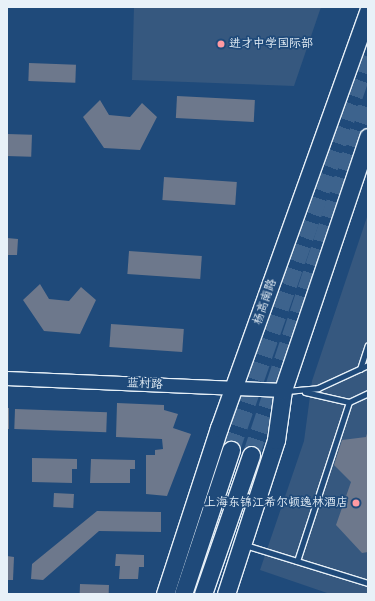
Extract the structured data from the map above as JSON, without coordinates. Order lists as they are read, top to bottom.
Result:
{
  "streets": {
    "main road": ["杨高南路"],
    "street": ["蓝村路"]
  },
  "crossings": [
    ["杨高南路", "蓝村路"]
  ],
  "places": ["进才中学国际部", "上海东锦江希尔顿逸林酒店"]
}
